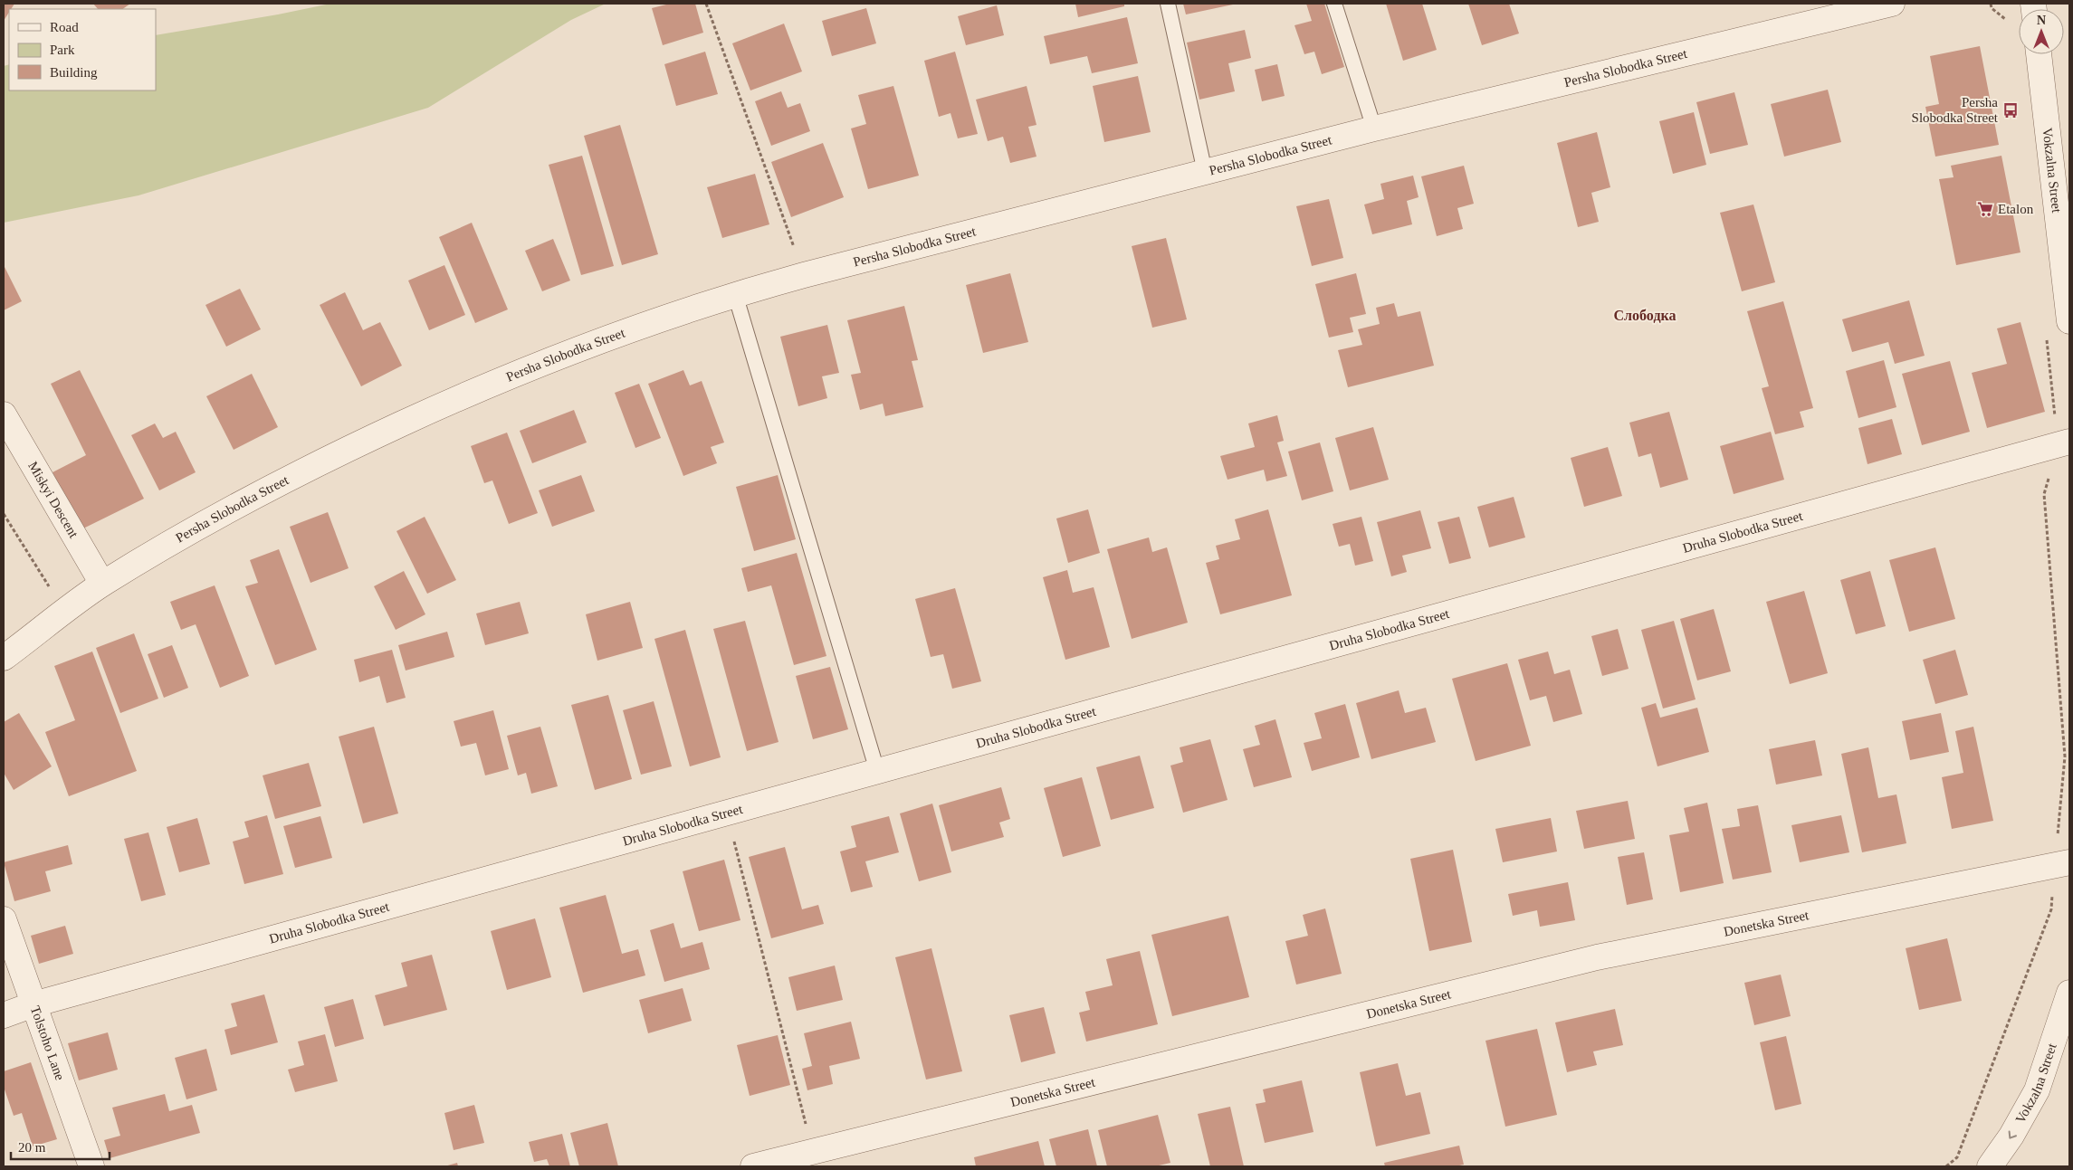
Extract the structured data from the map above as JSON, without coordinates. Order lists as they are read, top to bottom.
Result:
{
  "streets": {
    "street": [
      "Persha Slobodka Street",
      "Vokzalna Street",
      "Miskyi Descent",
      "Druha Slobodka Street",
      "Donetska Street",
      "Tolstoho Lane"
    ]
  },
  "crossings": [
    ["Persha Slobodka Street", "Miskyi Descent"],
    ["Druha Slobodka Street", "Tolstoho Lane"]
  ],
  "one_way": ["Vokzalna Street"],
  "districts": ["Слободка"],
  "places": {
    "bus stop": ["Persha Slobodka Street"],
    "supermarket": ["Etalon"]
  },
  "legend": ["Road", "Park", "Building"],
  "scale_bar": "20 m",
  "north": "top"
}
